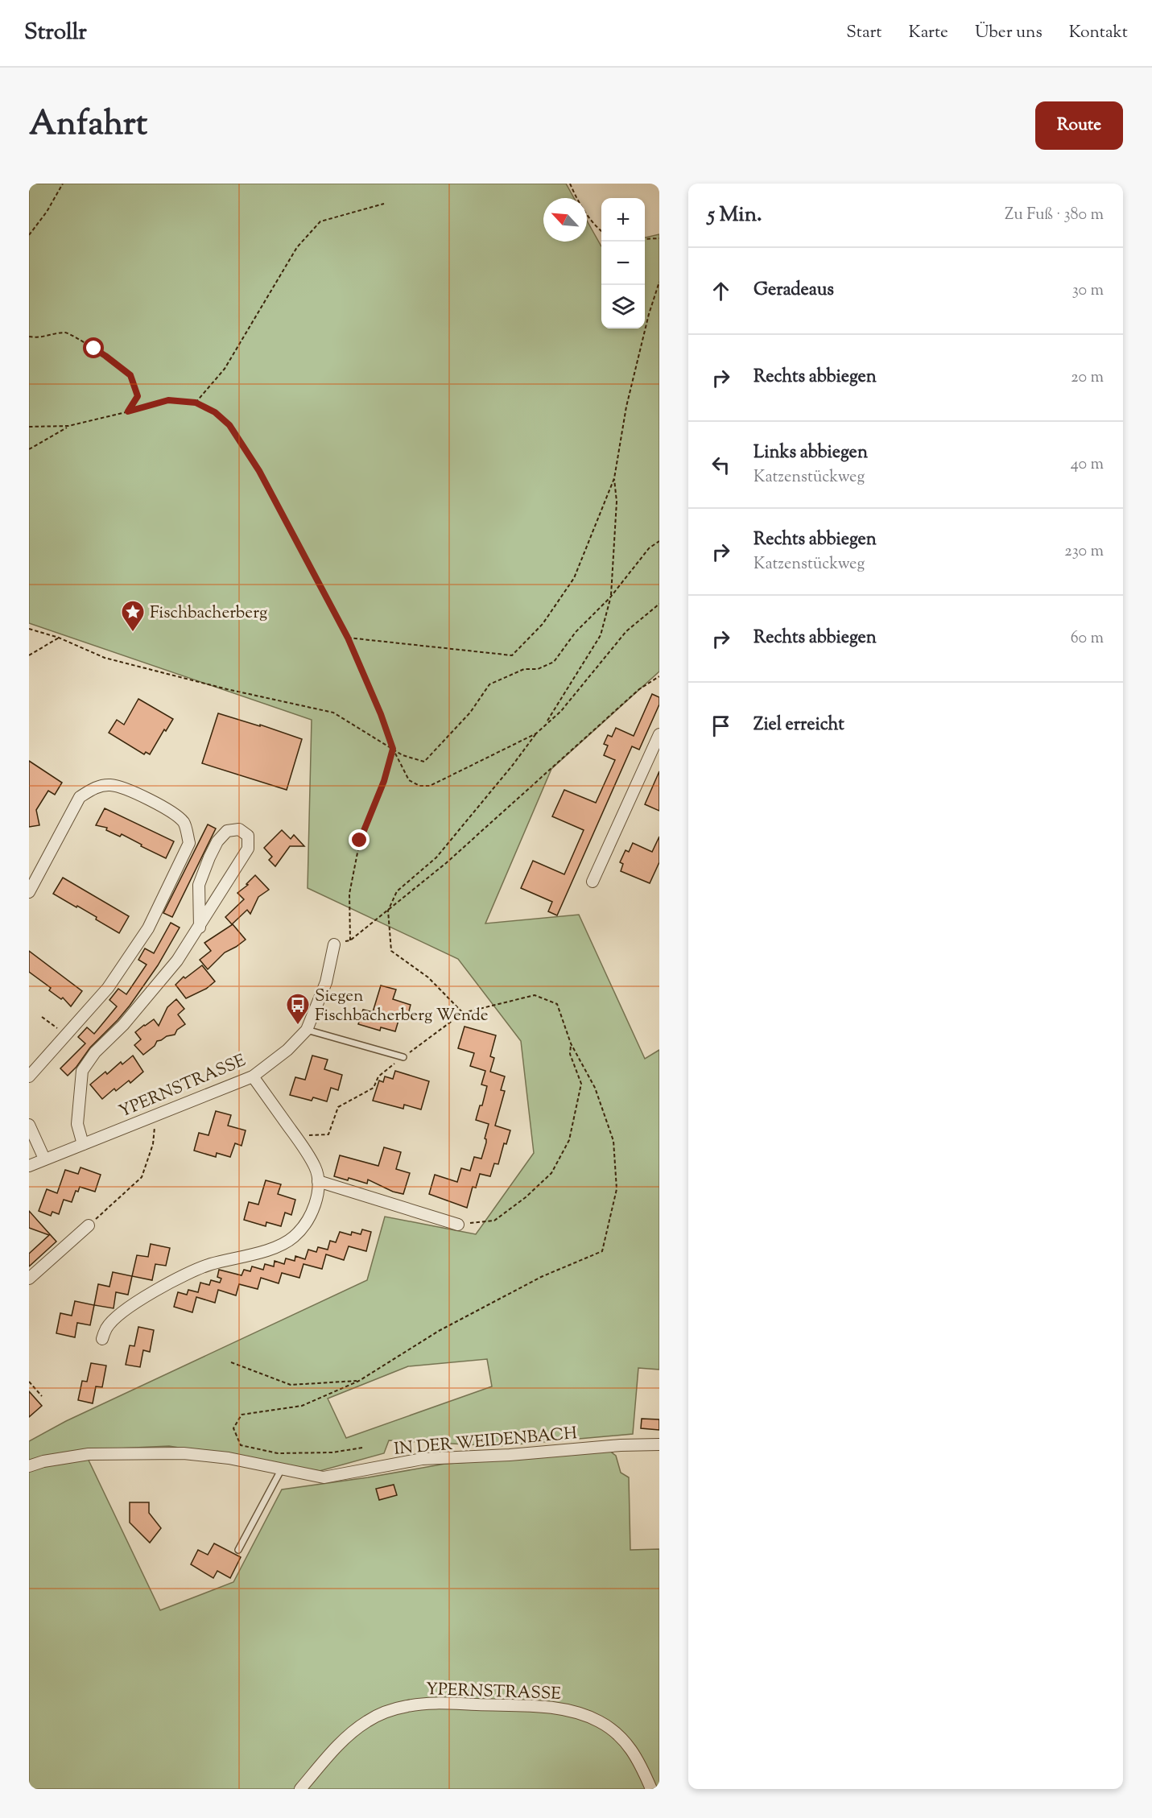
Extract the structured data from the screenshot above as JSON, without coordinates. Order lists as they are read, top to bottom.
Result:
{
  "streets": {
    "street": ["YPERNSTRASSE", "IN DER WEIDENBACH"]
  },
  "places": {
    "place": ["Fischbacherberg"],
    "bus stop": ["Siegen Fischbacherberg Wende"]
  },
  "north": "top left",
  "page": {
    "header": "Strollr",
    "nav": [
      "Start",
      "Karte",
      "Über uns",
      "Kontakt"
    ],
    "title": "Anfahrt",
    "buttons": "Route",
    "heading": ["5 Min.", "Zu Fuß · 380 m"],
    "map_buttons": ["+", "−"],
    "list": [
      ["Geradeaus", "30 m"],
      ["Rechts abbiegen", "20 m"],
      ["Links abbiegen", "Katzenstückweg", "40 m"],
      ["Rechts abbiegen", "Katzenstückweg", "230 m"],
      ["Rechts abbiegen", "60 m"],
      "Ziel erreicht"
    ]
  }
}
